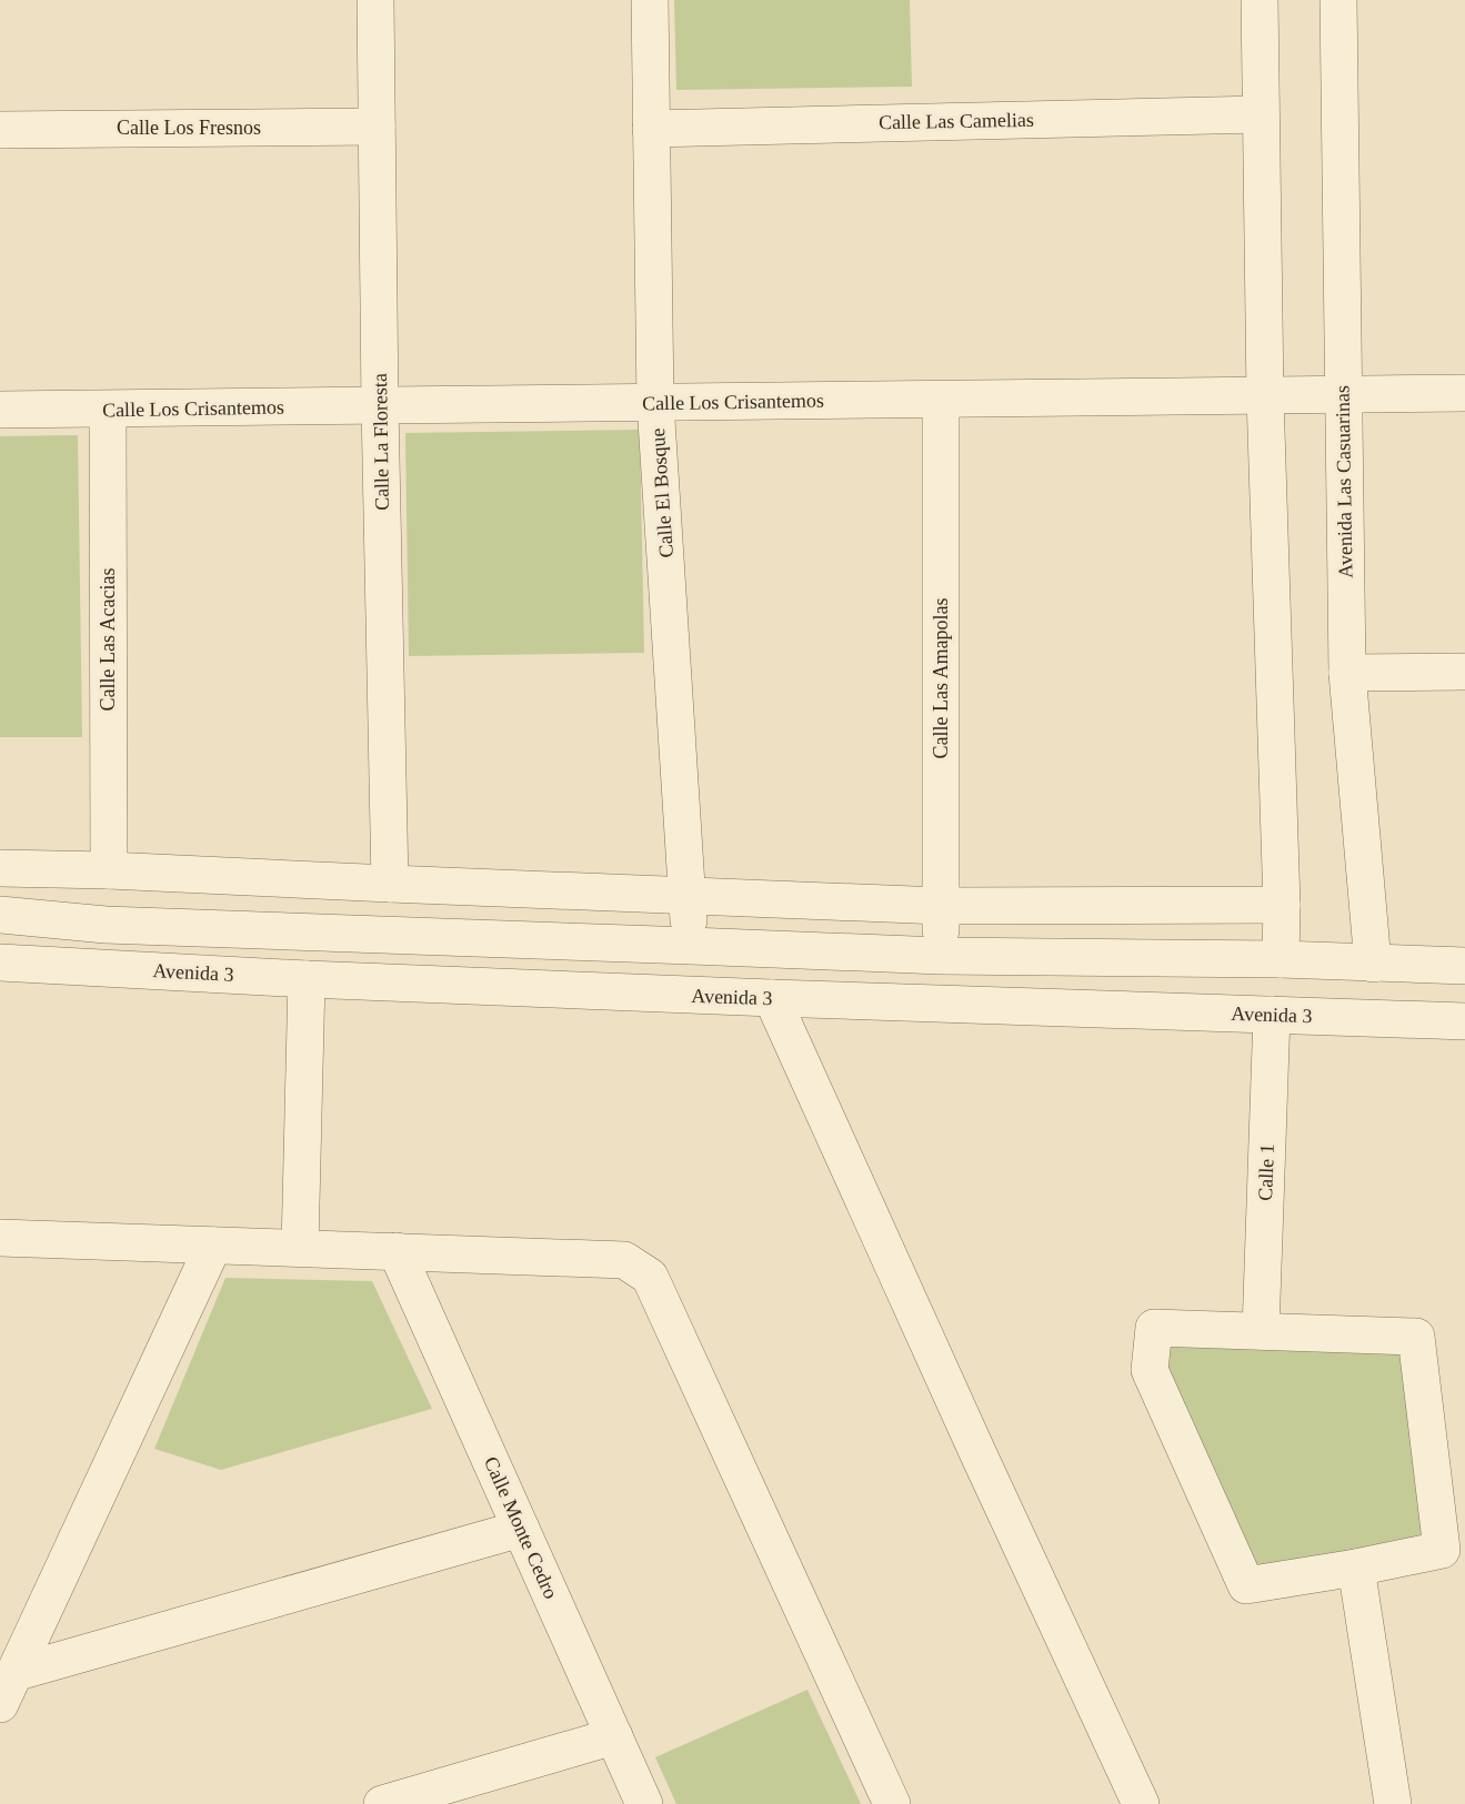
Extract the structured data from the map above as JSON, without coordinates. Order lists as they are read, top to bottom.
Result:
{
  "streets": {
    "street": [
      "Calle Las Camelias",
      "Calle Los Fresnos",
      "Calle Los Crisantemos",
      "Calle La Floresta",
      "Avenida Las Casuarinas",
      "Calle El Bosque",
      "Calle Las Acacias",
      "Calle Las Amapolas",
      "Avenida 3",
      "Calle 1",
      "Calle Monte Cedro"
    ]
  },
  "crossings": [
    ["Calle Las Camelias", "Calle El Bosque"],
    ["Calle Los Fresnos", "Calle La Floresta"],
    ["Calle Los Crisantemos", "Calle La Floresta"],
    ["Calle Los Crisantemos", "Avenida Las Casuarinas"],
    ["Calle Los Crisantemos", "Calle El Bosque"],
    ["Calle Los Crisantemos", "Calle Las Acacias"],
    ["Calle Los Crisantemos", "Calle Las Amapolas"],
    ["Avenida 3", "Calle 1"]
  ]
}
